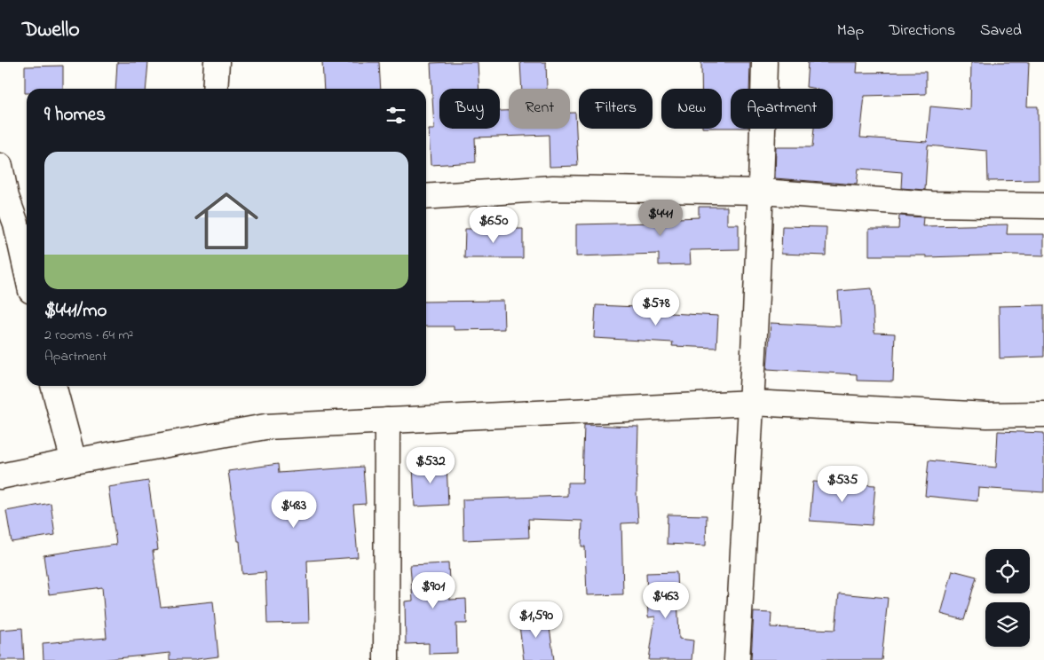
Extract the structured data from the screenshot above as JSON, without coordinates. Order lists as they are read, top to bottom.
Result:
{
  "page": {
    "header": "Dwello",
    "nav": ["Map", "Directions", "Saved"],
    "chip": [
      "Buy",
      "Rent",
      "Filters",
      "New",
      "Apartment"
    ],
    "heading": "9 homes",
    "list": [
      {
        "name": "$441/mo",
        "note": "2 rooms · 64 m² · Apartment"
      }
    ],
    "price": [
      "$441",
      "$650",
      "$578",
      "$532",
      "$535",
      "$483",
      "$901",
      "$463",
      "$1,590"
    ]
  }
}
